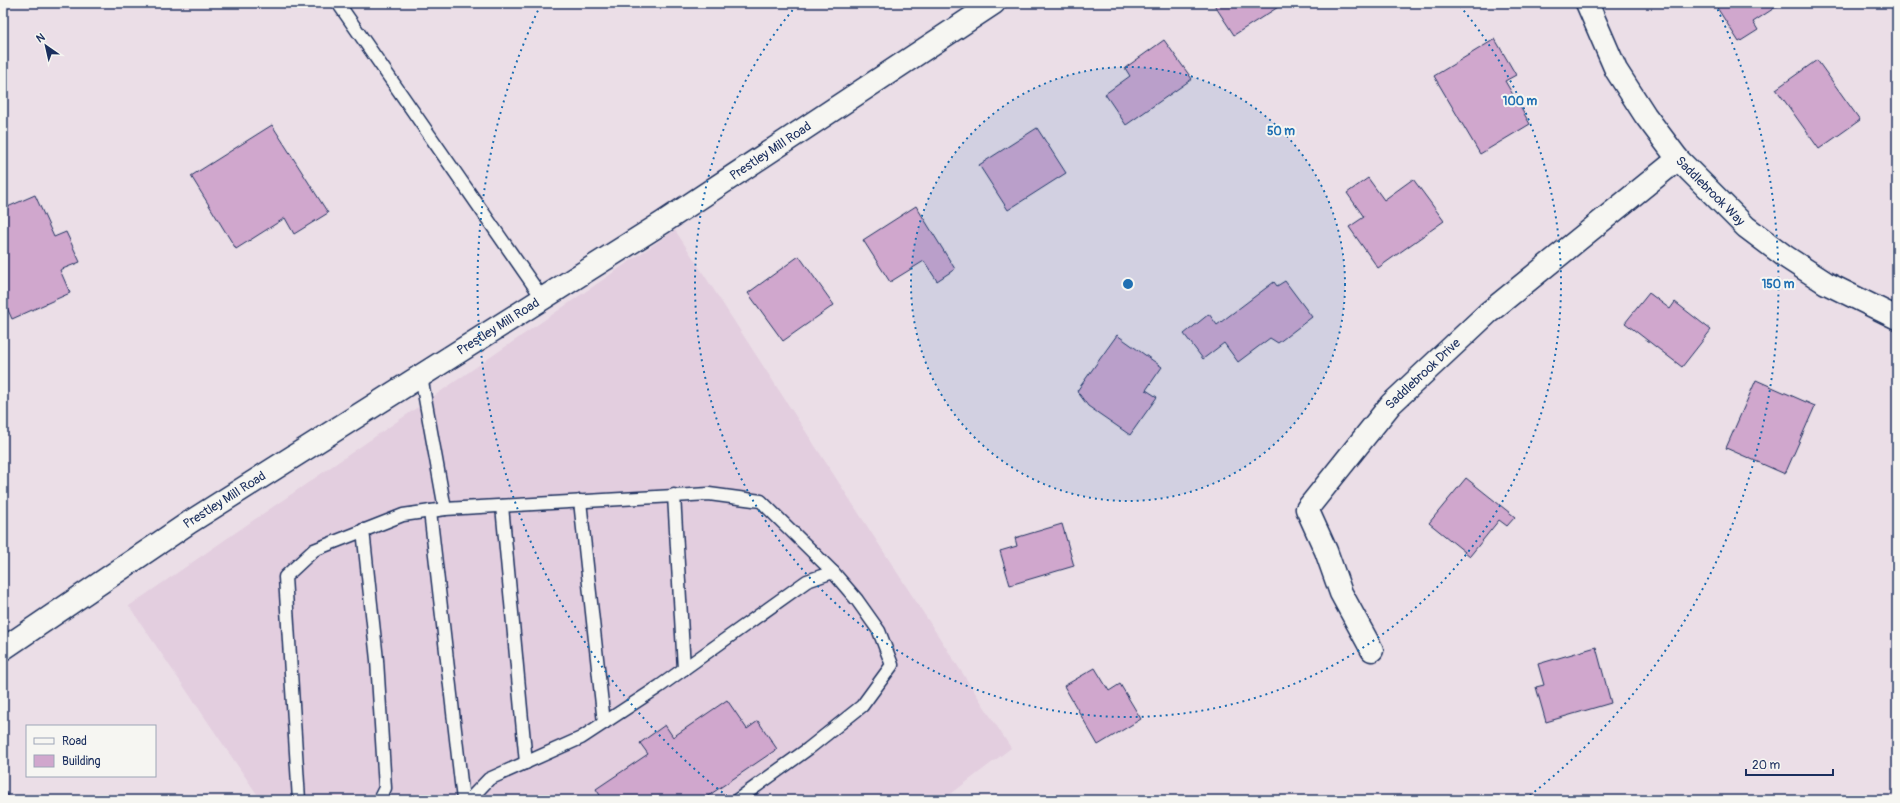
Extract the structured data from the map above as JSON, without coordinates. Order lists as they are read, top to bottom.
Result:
{
  "streets": {
    "street": ["Prestley Mill Road", "Saddlebrook Way", "Saddlebrook Drive"]
  },
  "crossings": [
    ["Saddlebrook Way", "Saddlebrook Drive"]
  ],
  "legend": ["Road", "Building"],
  "scale_bar": "20 m",
  "north": "top left",
  "rings": ["100 m", "50 m", "150 m"]
}
